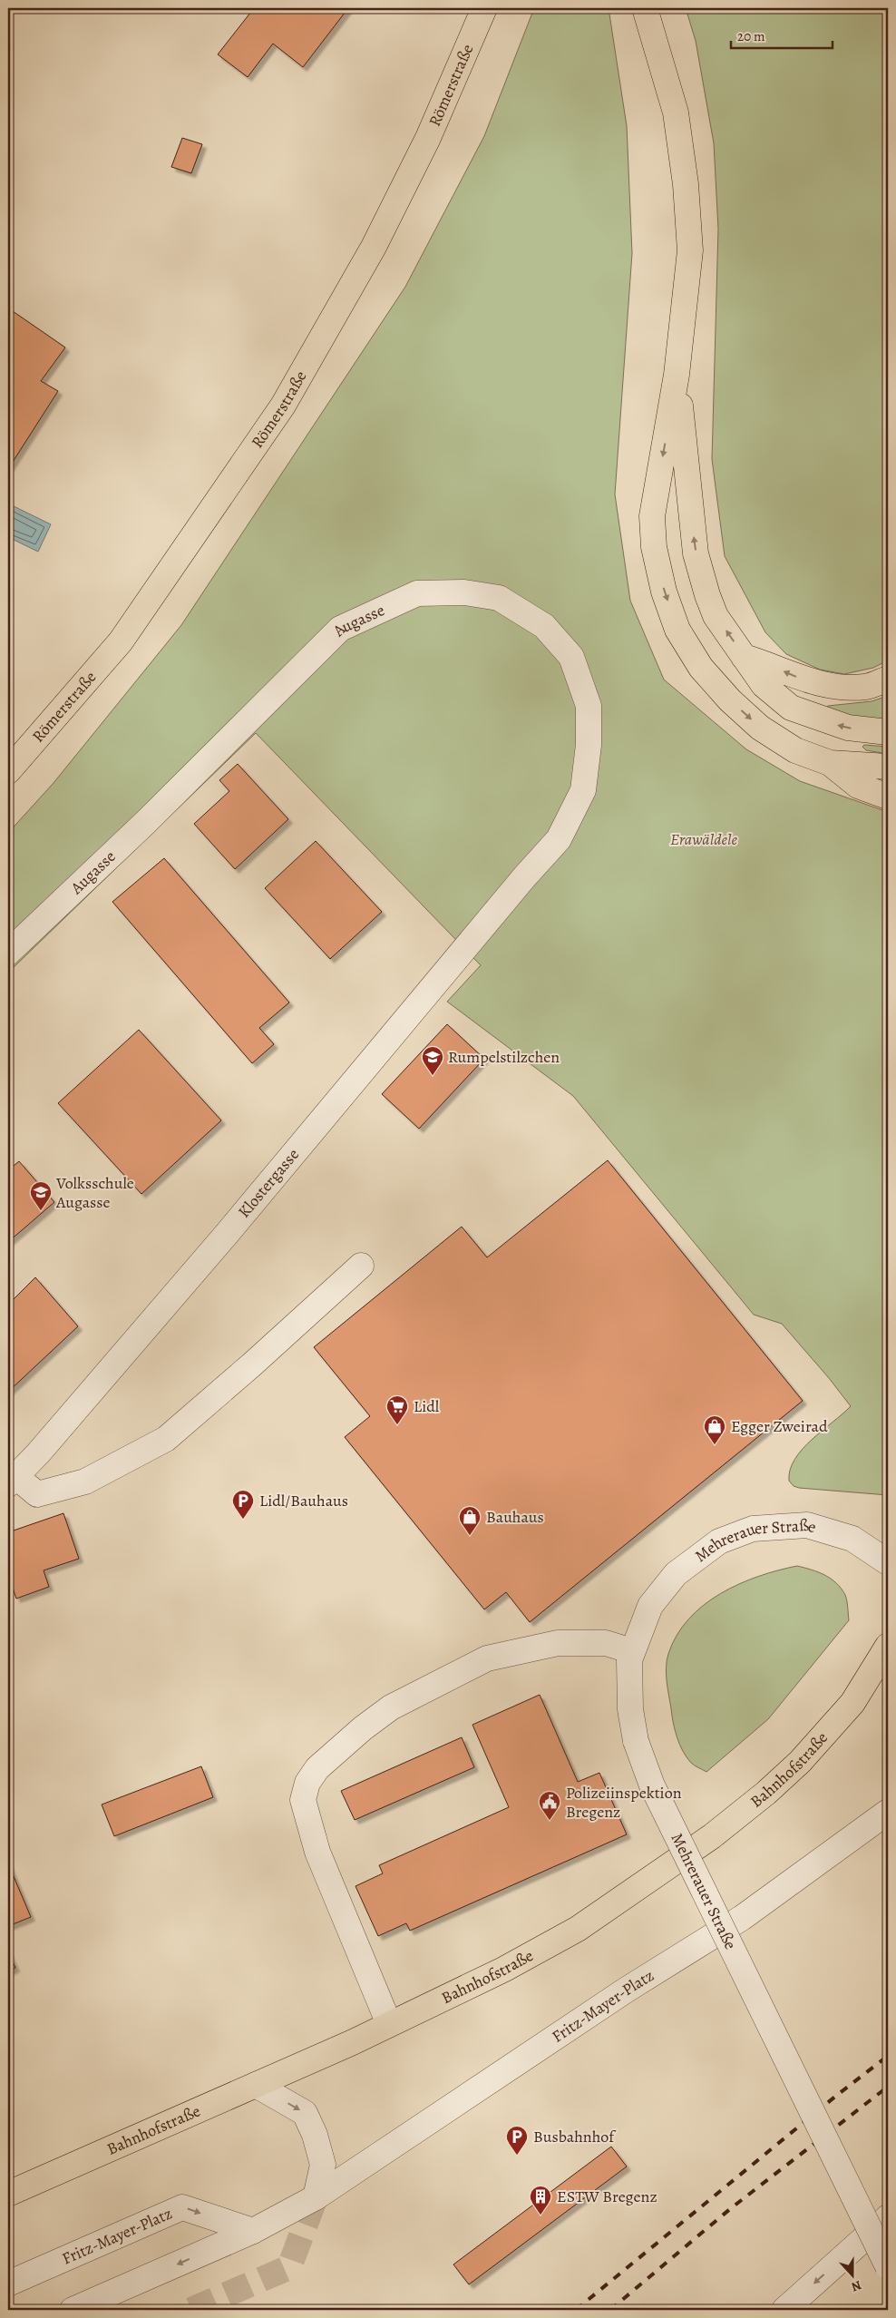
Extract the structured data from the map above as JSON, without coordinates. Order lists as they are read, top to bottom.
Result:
{
  "streets": {
    "main road": ["Römerstraße", "Bahnhofstraße"],
    "street": [
      "Augasse",
      "Klostergasse",
      "Mehrerauer Straße",
      "Fritz-Mayer-Platz"
    ]
  },
  "crossings": [
    ["Augasse", "Klostergasse"]
  ],
  "parks": ["Erawäldele"],
  "places": {
    "school or university": ["Rumpelstilzchen", "Volksschule Augasse"],
    "supermarket": ["Lidl"],
    "shop": ["Egger Zweirad", "Bauhaus"],
    "parking": ["Lidl/Bauhaus", "Busbahnhof"],
    "public building": ["Polizeiinspektion Bregenz"],
    "building": ["ESTW Bregenz"]
  },
  "scale_bar": "20 m",
  "north": "bottom"
}
